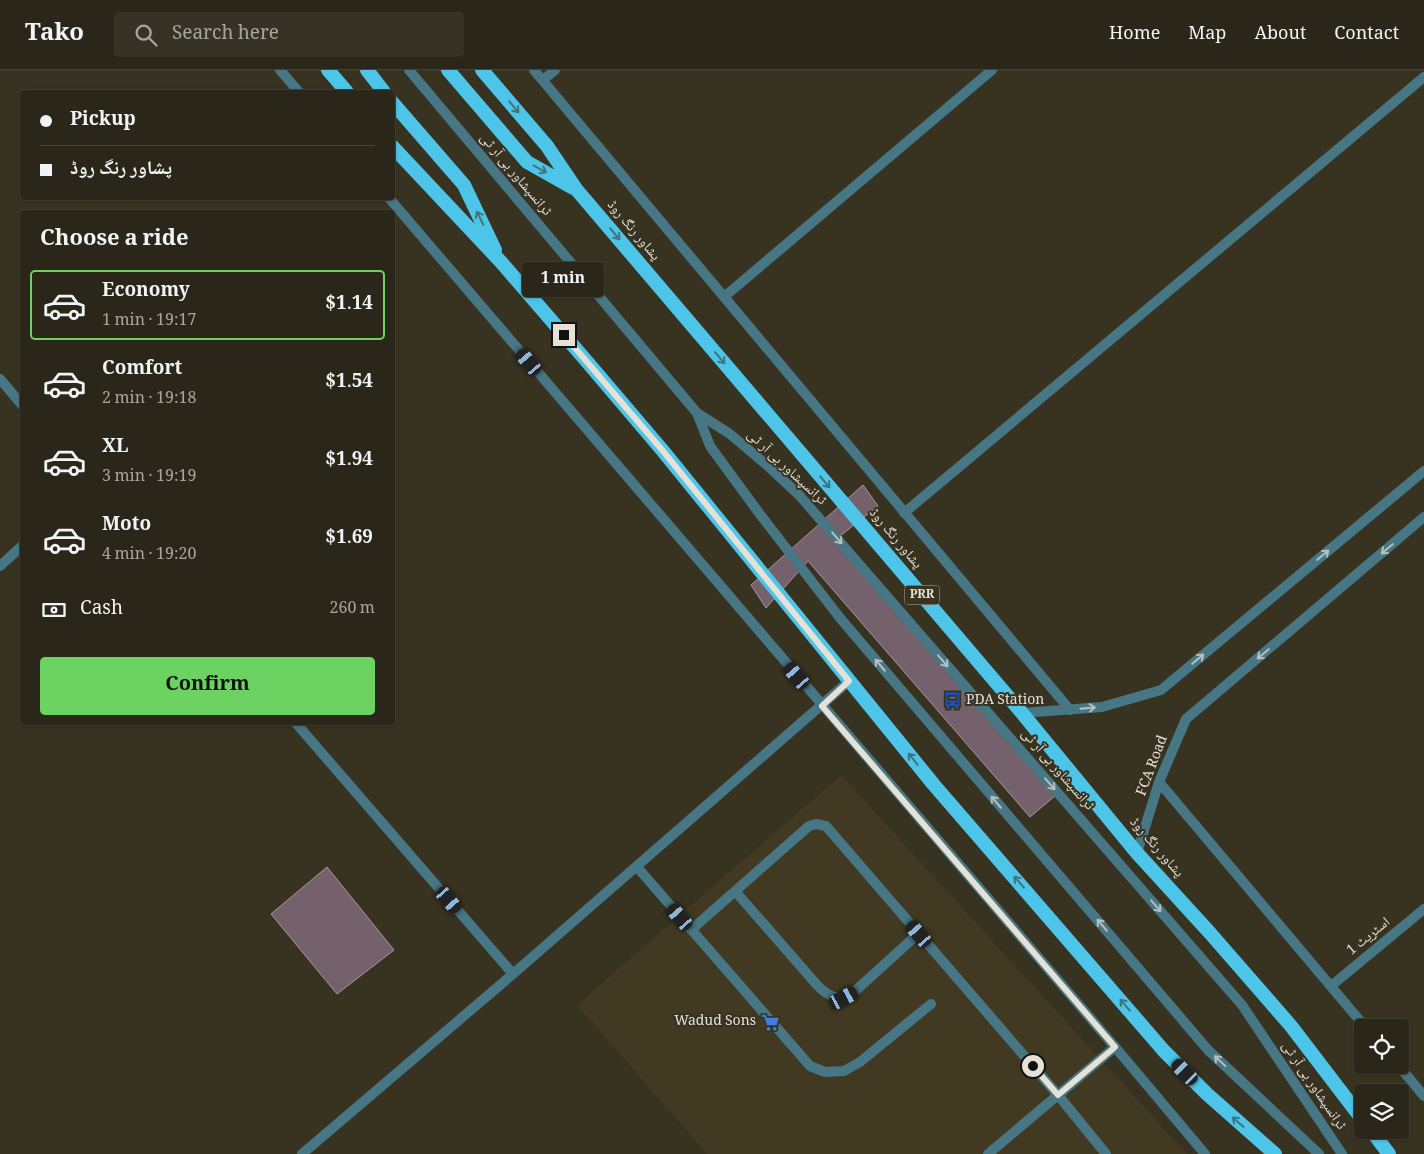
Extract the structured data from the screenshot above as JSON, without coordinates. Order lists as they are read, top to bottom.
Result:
{
  "streets": {
    "highway": ["پشاور رنگ روڈ", "PRR"],
    "street": ["ٹرانسپشاور بی آر ٹی", "FCA Road", "اسٹریٹ 1"]
  },
  "crossings": [
    ["پشاور رنگ روڈ", "FCA Road"]
  ],
  "places": {
    "bus stop": ["PDA Station"],
    "supermarket": ["Wadud Sons"]
  },
  "page": {
    "header": "Tako",
    "search": "Search here",
    "nav": [
      "Home",
      "Map",
      "About",
      "Contact"
    ],
    "banner": ["Pickup", "پشاور رنگ روڈ"],
    "heading": "Choose a ride",
    "bubble": "1 min",
    "list": [
      {
        "name": "Economy",
        "note": "1 min · 19:17",
        "value": "$1.14"
      },
      {
        "name": "Comfort",
        "note": "2 min · 19:18",
        "value": "$1.54"
      },
      {
        "name": "XL",
        "note": "3 min · 19:19",
        "value": "$1.94"
      },
      {
        "name": "Moto",
        "note": "4 min · 19:20",
        "value": "$1.69"
      }
    ],
    "pay": ["Cash", "260 m"],
    "buttons": "Confirm"
  }
}
